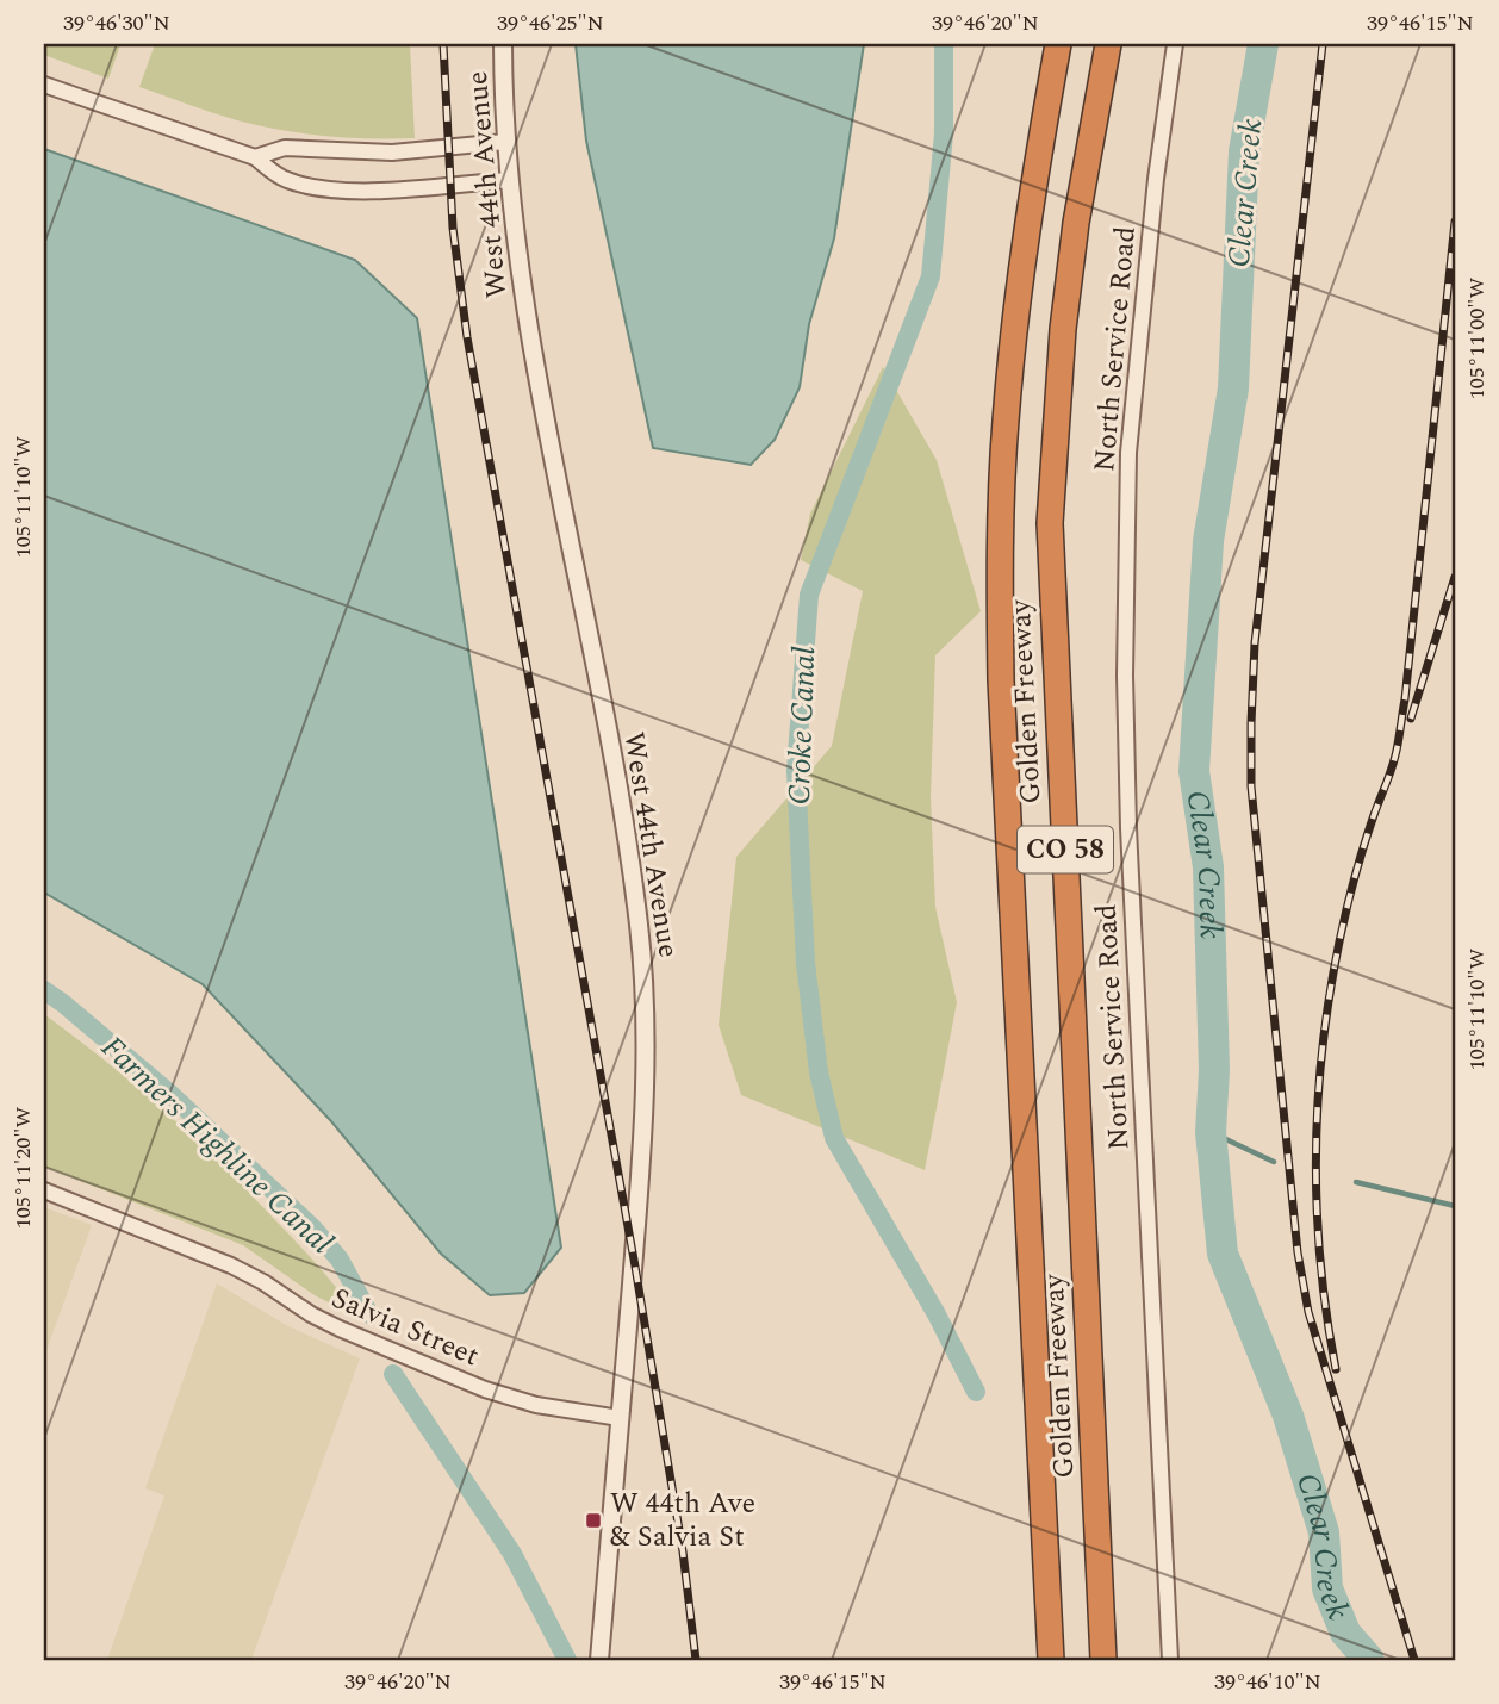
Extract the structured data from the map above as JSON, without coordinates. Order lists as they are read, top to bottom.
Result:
{
  "streets": {
    "highway": ["Golden Freeway", "CO 58"],
    "street": ["West 44th Avenue", "North Service Road", "Salvia Street"]
  },
  "crossings": [
    ["West 44th Avenue", "Salvia Street"]
  ],
  "water": ["Clear Creek", "Croke Canal", "Farmers Highline Canal"],
  "places": {
    "transit": ["W 44th Ave & Salvia St"]
  },
  "coordinates": [
    "39°46'30\"N",
    "39°46'25\"N",
    "39°46'20\"N",
    "39°46'15\"N",
    "105°11'00\"W",
    "105°11'10\"W",
    "105°11'20\"W",
    "39°46'10\"N"
  ]
}
